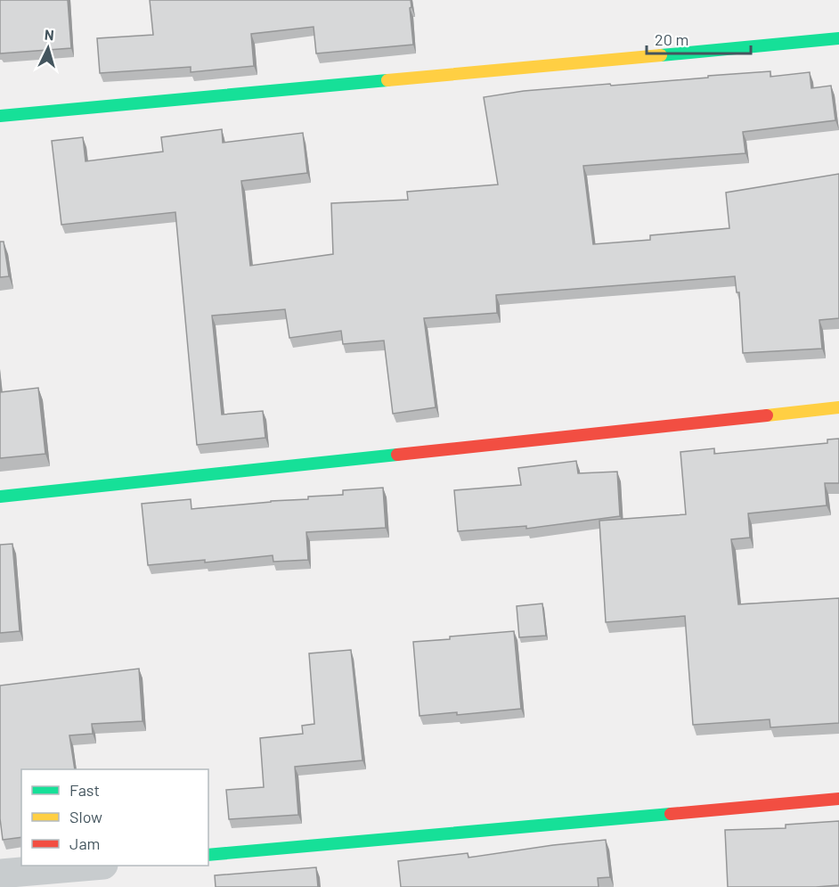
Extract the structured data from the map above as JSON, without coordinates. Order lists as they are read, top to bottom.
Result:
{
  "legend": ["Fast", "Slow", "Jam"],
  "scale_bar": "20 m",
  "north": "top"
}
